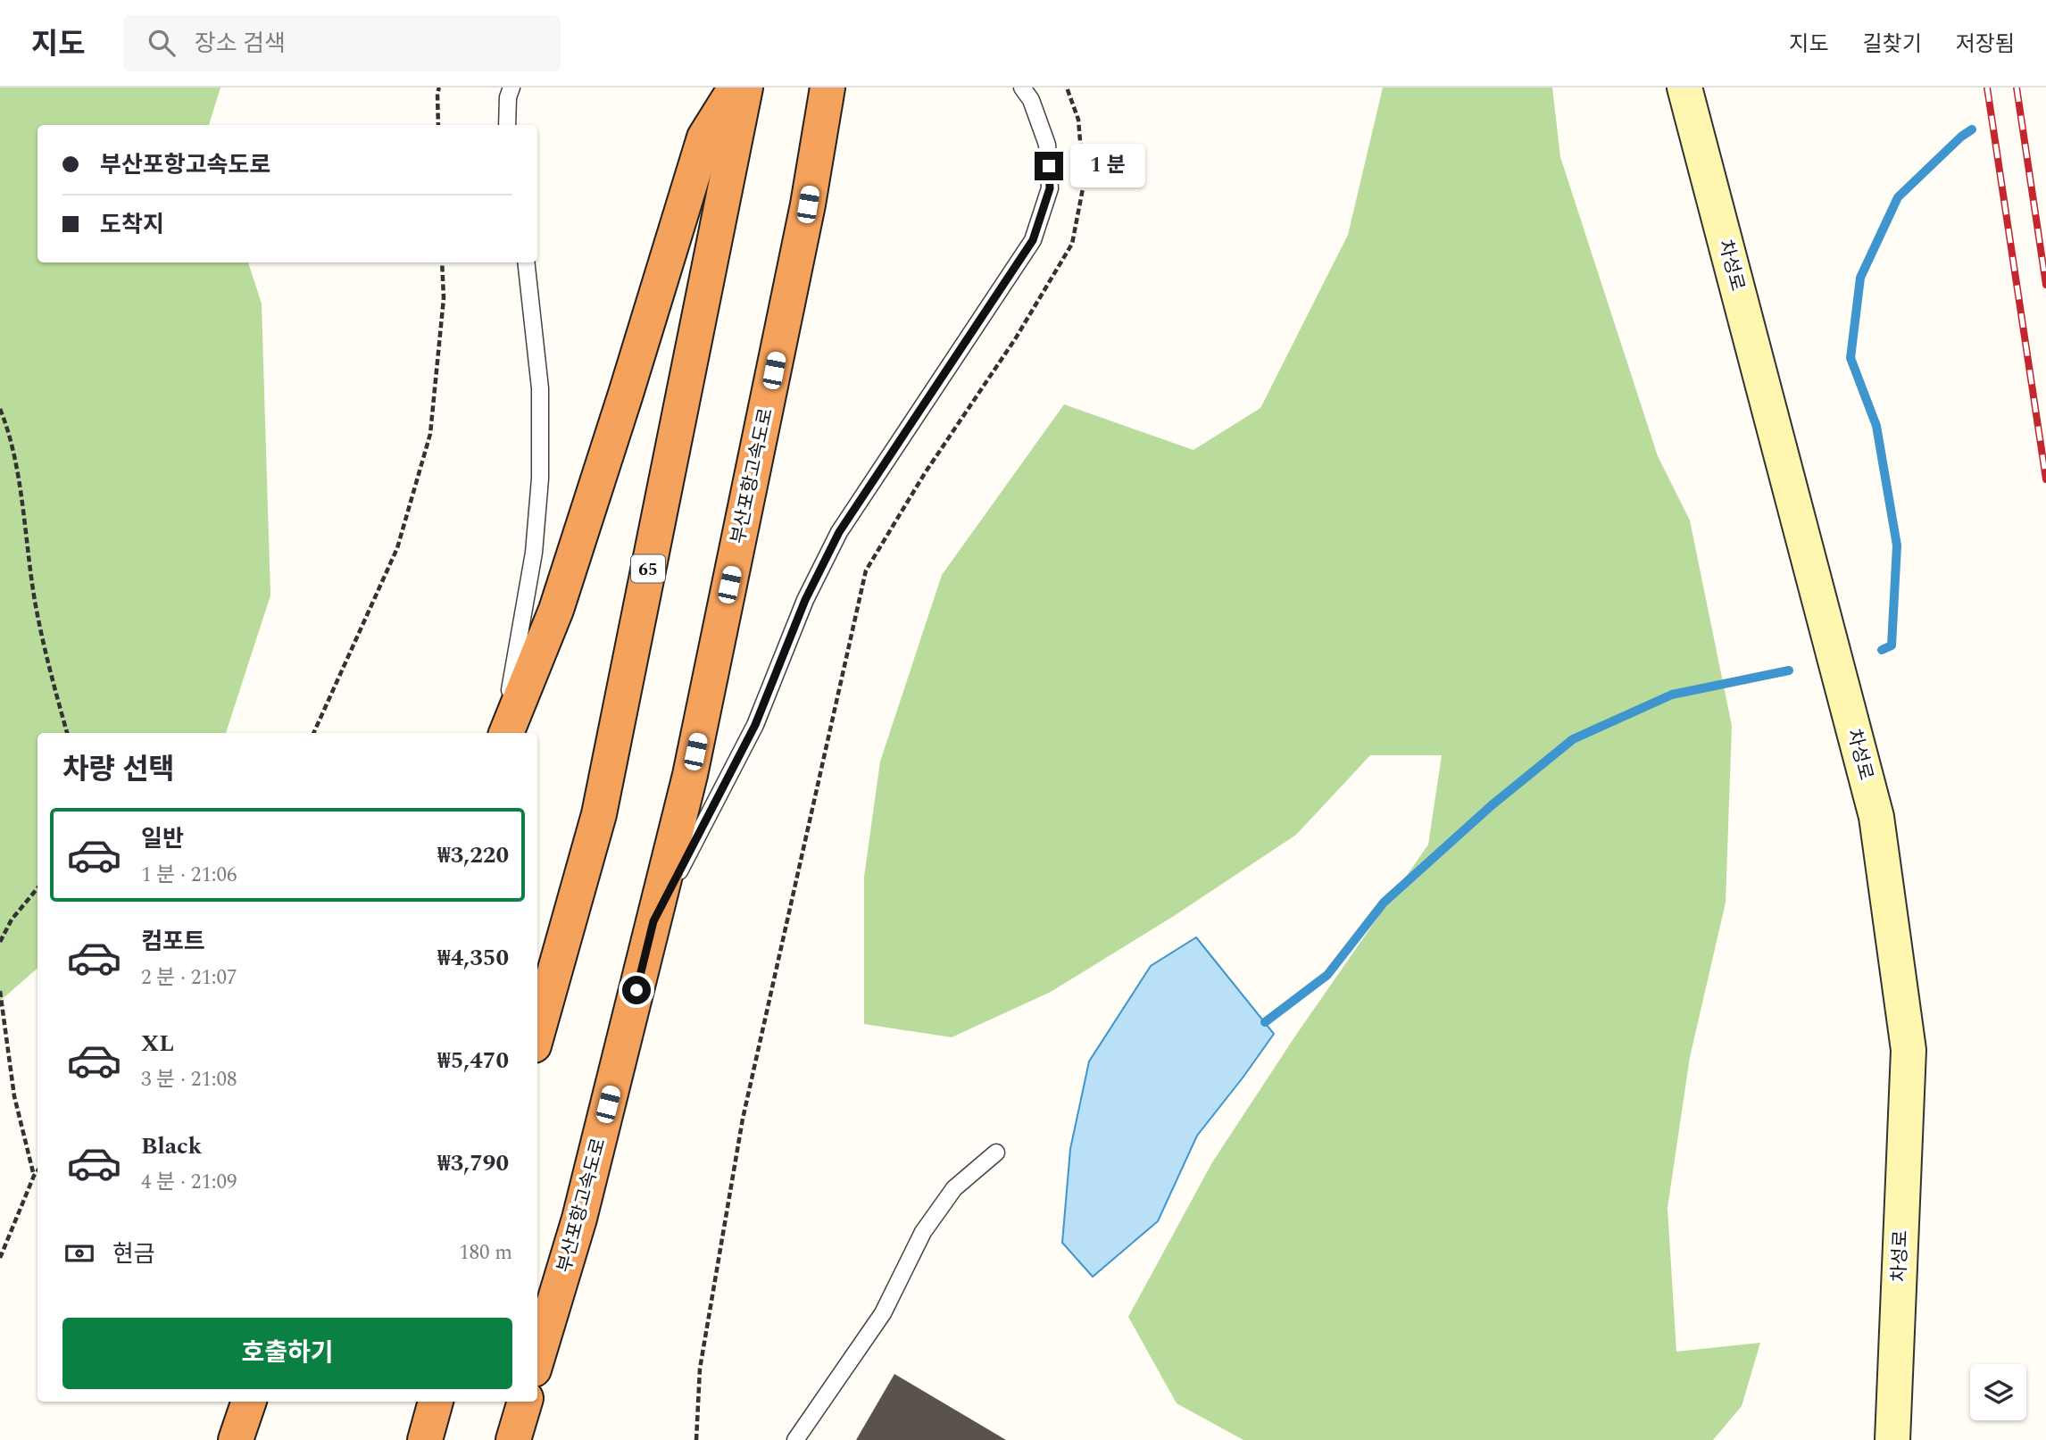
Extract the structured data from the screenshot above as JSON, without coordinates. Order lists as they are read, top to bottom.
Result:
{
  "streets": {
    "highway": ["부산포항고속도로", "65"],
    "main road": ["차성로"]
  },
  "page": {
    "header": "지도",
    "search": "장소 검색",
    "nav": ["지도", "길찾기", "저장됨"],
    "banner": ["부산포항고속도로", "도착지"],
    "bubble": "1 분",
    "heading": "차량 선택",
    "list": [
      {
        "name": "일반",
        "note": "1 분 · 21:06",
        "value": "₩3,220"
      },
      {
        "name": "컴포트",
        "note": "2 분 · 21:07",
        "value": "₩4,350"
      },
      {
        "name": "XL",
        "note": "3 분 · 21:08",
        "value": "₩5,470"
      },
      {
        "name": "Black",
        "note": "4 분 · 21:09",
        "value": "₩3,790"
      }
    ],
    "pay": ["현금", "180 m"],
    "buttons": "호출하기"
  }
}
